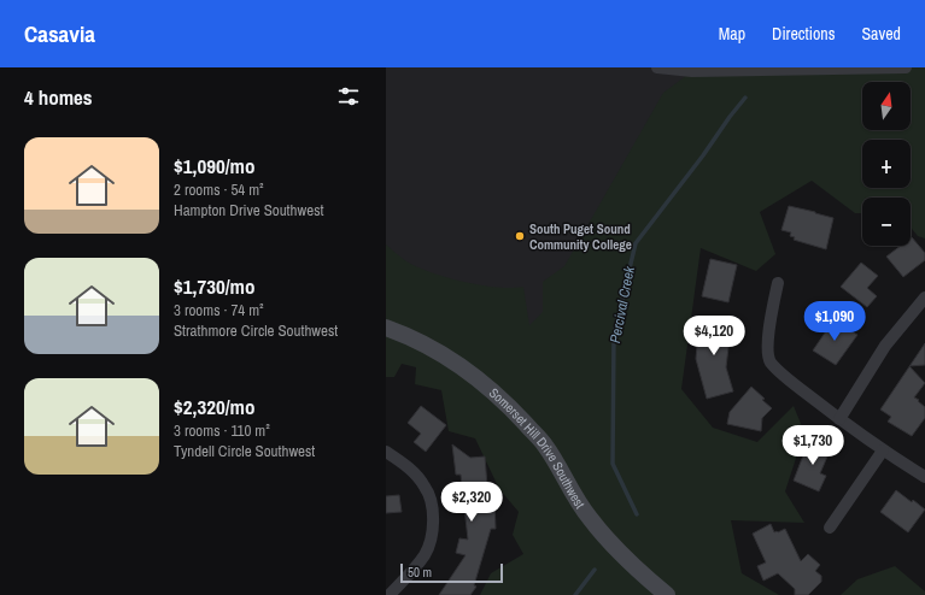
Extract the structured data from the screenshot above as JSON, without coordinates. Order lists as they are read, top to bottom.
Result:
{
  "streets": {
    "street": ["Somerset Hill Drive Southwest"]
  },
  "water": ["Percival Creek"],
  "places": ["South Puget Sound Community College"],
  "scale_bar": "50 m",
  "north": "top",
  "page": {
    "header": "Casavia",
    "nav": ["Map", "Directions", "Saved"],
    "heading": "4 homes",
    "map_buttons": ["+", "−"],
    "list": [
      {
        "name": "$1,090/mo",
        "note": "2 rooms · 54 m² · Hampton Drive Southwest"
      },
      {
        "name": "$1,730/mo",
        "note": "3 rooms · 74 m² · Strathmore Circle Southwest"
      },
      {
        "name": "$2,320/mo",
        "note": "3 rooms · 110 m² · Tyndell Circle Southwest"
      }
    ],
    "price": [
      "$1,090",
      "$4,120",
      "$1,730",
      "$2,320"
    ],
    "scale": "50 m"
  }
}
